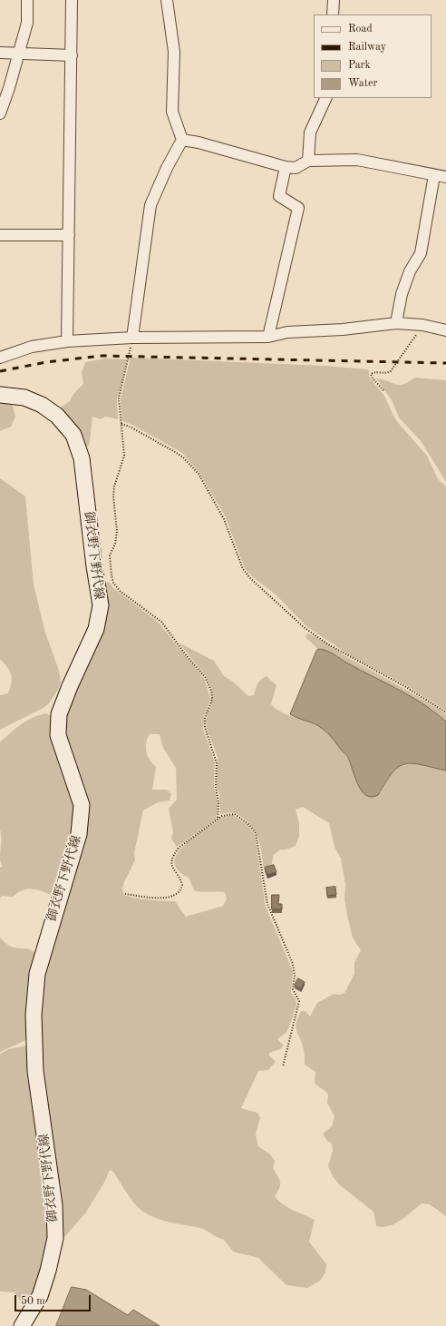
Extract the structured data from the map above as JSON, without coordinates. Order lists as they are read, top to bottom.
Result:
{
  "streets": {
    "main road": ["御衣野下野代線"]
  },
  "legend": [
    "Road",
    "Railway",
    "Park",
    "Water"
  ],
  "scale_bar": "50 m"
}
